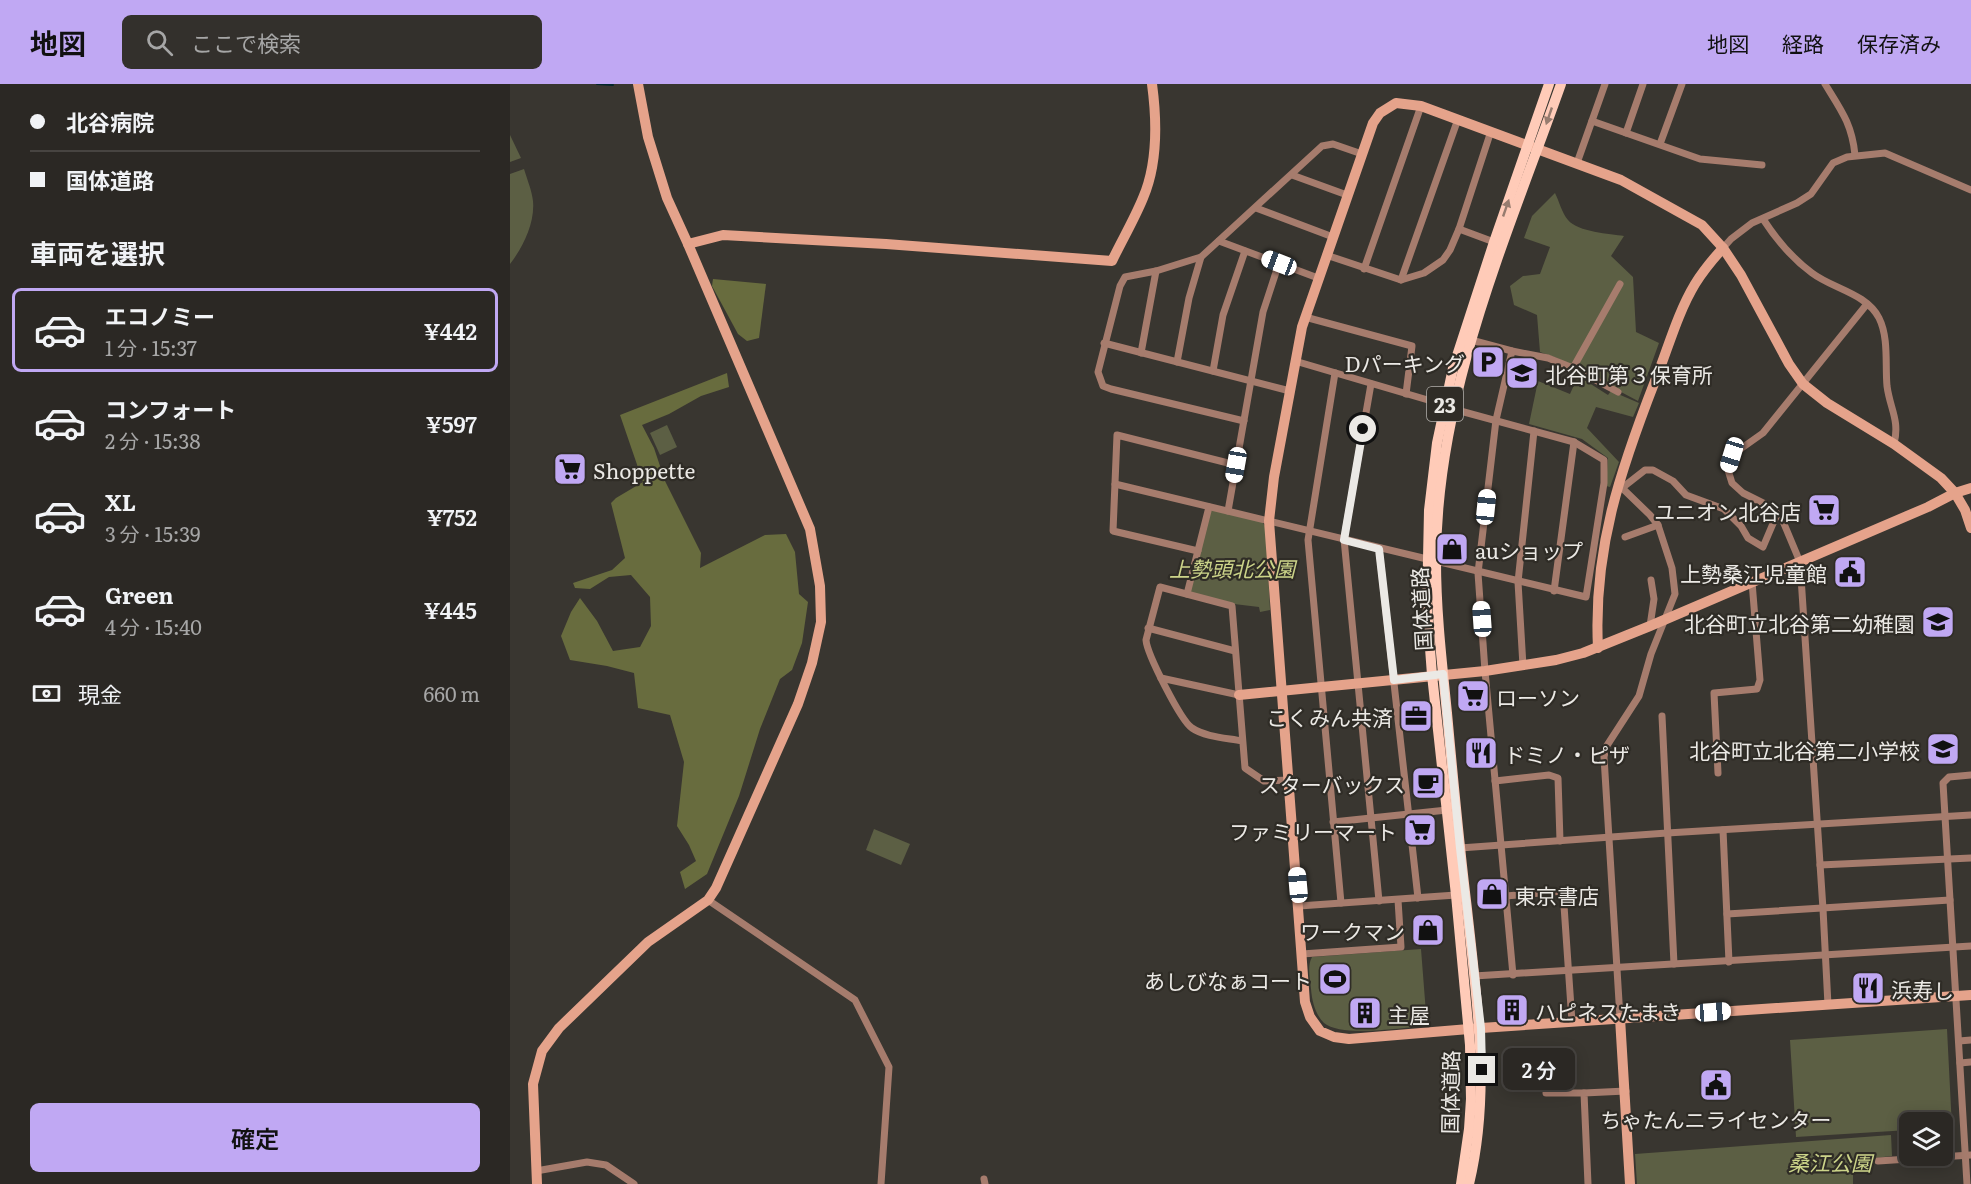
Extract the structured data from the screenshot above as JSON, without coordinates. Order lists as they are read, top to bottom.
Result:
{
  "streets": {
    "main road": ["23", "国体道路"]
  },
  "parks": ["上勢頭北公園", "桑江公園"],
  "places": {
    "parking": ["Dパーキング"],
    "school or university": ["北谷町第３保育所", "北谷町立北谷第二幼稚園", "北谷町立北谷第二小学校"],
    "supermarket": [
      "Shoppette",
      "ユニオン北谷店",
      "ローソン",
      "ファミリーマート"
    ],
    "shop": ["auショップ", "東京書店", "ワークマン"],
    "public building": ["上勢桑江児童館", "ちゃたんニライセンター"],
    "office": ["こくみん共済"],
    "restaurant": ["ドミノ・ピザ", "浜寿し"],
    "cafe": ["スターバックス"],
    "sports": ["あしびなぁコート"],
    "building": ["ハピネスたまき", "主屋"]
  },
  "page": {
    "header": "地図",
    "search": "ここで検索",
    "nav": ["地図", "経路", "保存済み"],
    "banner": ["北谷病院", "国体道路"],
    "heading": "車両を選択",
    "list": [
      {
        "name": "エコノミー",
        "note": "1 分 · 15:37",
        "value": "¥442"
      },
      {
        "name": "コンフォート",
        "note": "2 分 · 15:38",
        "value": "¥597"
      },
      {
        "name": "XL",
        "note": "3 分 · 15:39",
        "value": "¥752"
      },
      {
        "name": "Green",
        "note": "4 分 · 15:40",
        "value": "¥445"
      }
    ],
    "pay": ["現金", "660 m"],
    "bubble": "2 分",
    "buttons": "確定"
  }
}
